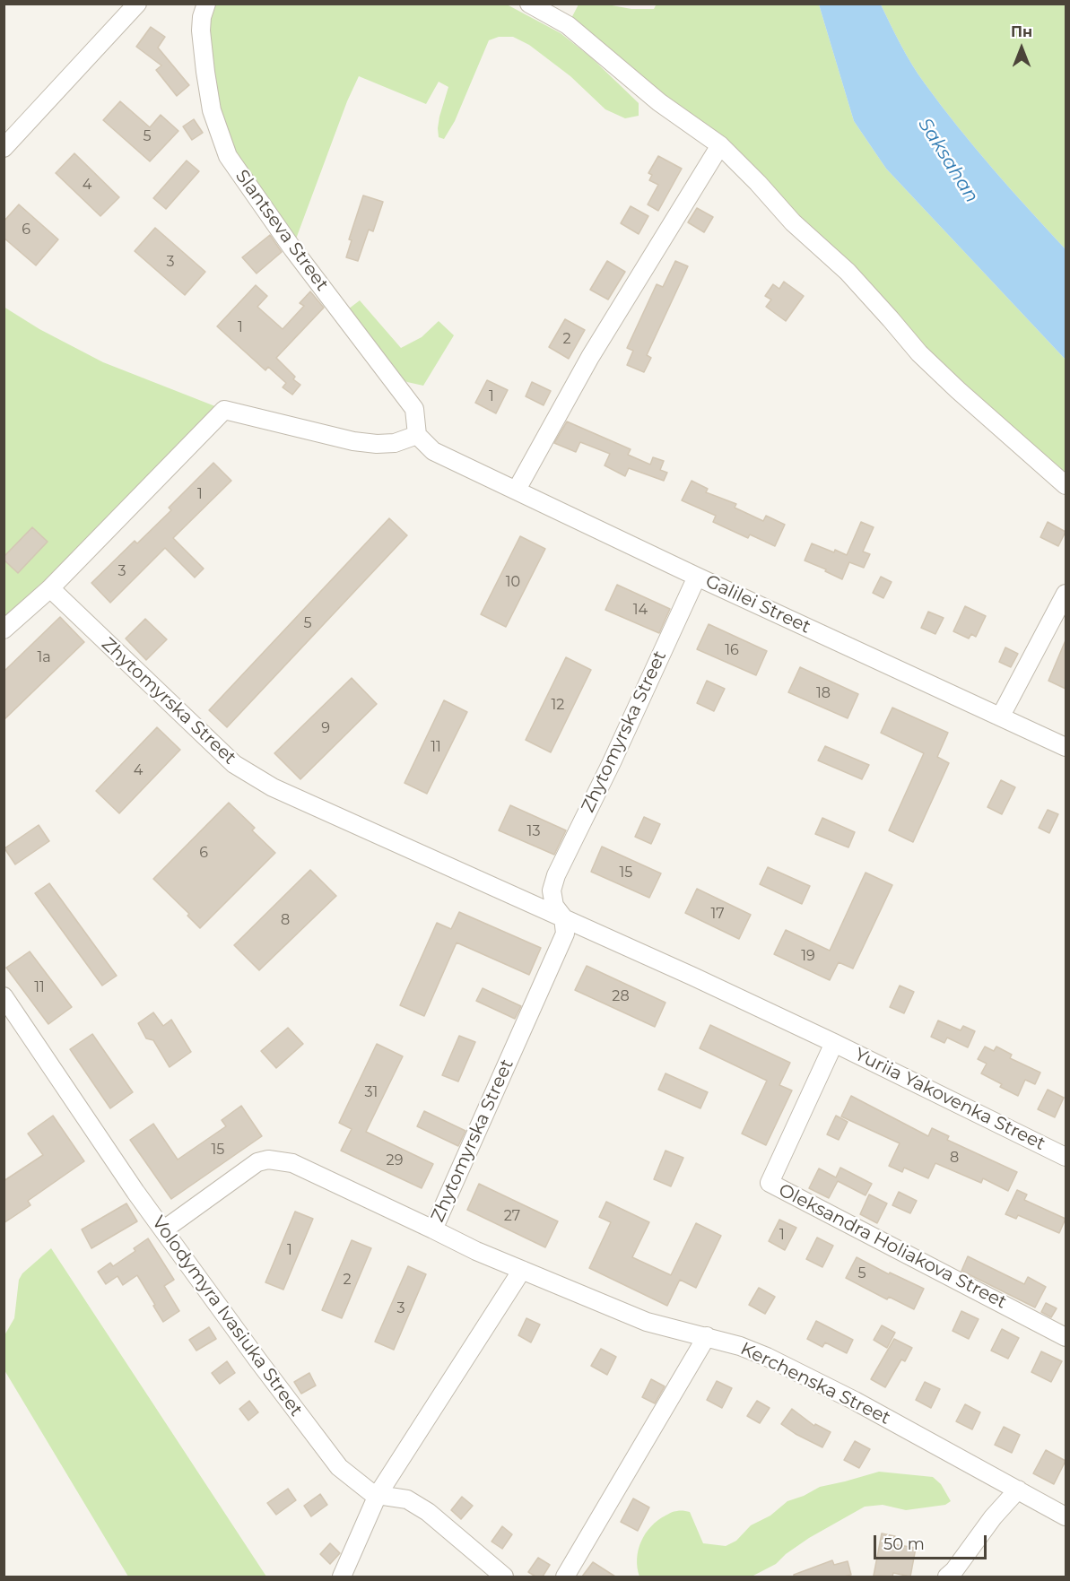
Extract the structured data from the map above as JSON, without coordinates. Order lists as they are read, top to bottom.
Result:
{
  "streets": {
    "street": [
      "Slantseva Street",
      "Galilei Street",
      "Zhytomyrska Street",
      "Yuriia Yakovenka Street",
      "Oleksandra Holiakova Street",
      "Volodymyra Ivasiuka Street",
      "Kerchenska Street"
    ]
  },
  "crossings": [
    ["Slantseva Street", "Galilei Street"],
    ["Galilei Street", "Zhytomyrska Street"],
    ["Zhytomyrska Street", "Yuriia Yakovenka Street"],
    ["Zhytomyrska Street", "Oleksandra Holiakova Street"],
    ["Zhytomyrska Street", "Volodymyra Ivasiuka Street"],
    ["Zhytomyrska Street", "Kerchenska Street"],
    ["Yuriia Yakovenka Street", "Oleksandra Holiakova Street"]
  ],
  "water": ["Saksahan"],
  "house_numbers": [
    "5",
    "4",
    "6",
    "3",
    "1",
    "2",
    "1",
    "1",
    "3",
    "10",
    "14",
    "5",
    "16",
    "1а",
    "18",
    "12",
    "9",
    "11",
    "4",
    "13",
    "6",
    "15",
    "17",
    "8",
    "19",
    "11",
    "28",
    "31",
    "15",
    "8",
    "29",
    "27",
    "1",
    "1",
    "5",
    "2",
    "3"
  ],
  "scale_bar": "50 m",
  "north": "top"
}
